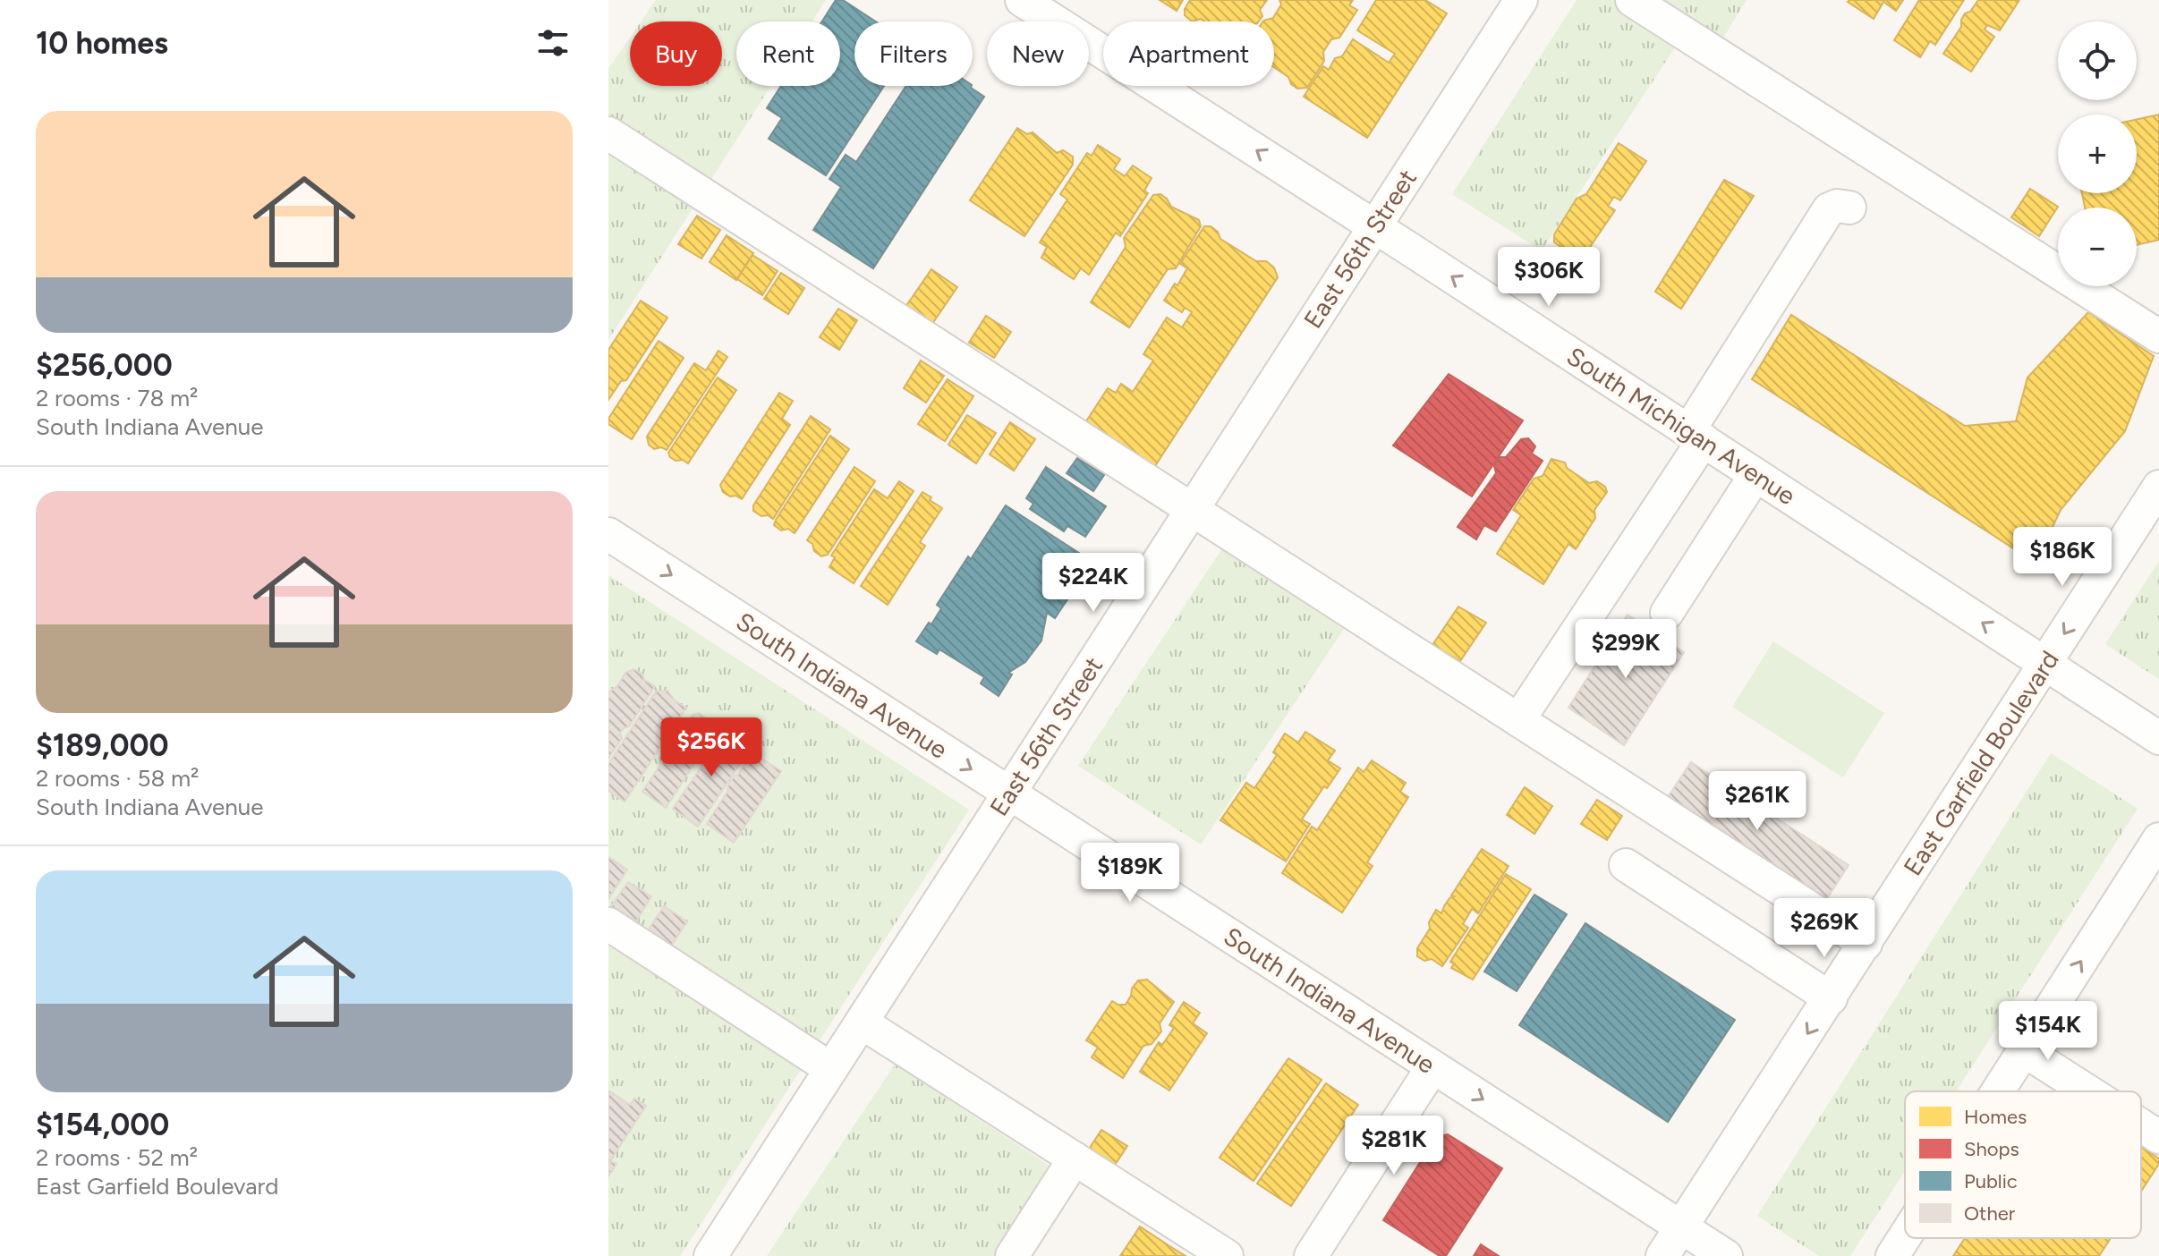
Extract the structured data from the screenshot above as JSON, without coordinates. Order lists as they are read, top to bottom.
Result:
{
  "streets": {
    "street": [
      "East 56th Street",
      "South Michigan Avenue",
      "South Indiana Avenue",
      "East Garfield Boulevard"
    ]
  },
  "crossings": [
    ["East 56th Street", "South Michigan Avenue"],
    ["East 56th Street", "South Indiana Avenue"],
    ["South Michigan Avenue", "East Garfield Boulevard"],
    ["South Indiana Avenue", "East Garfield Boulevard"]
  ],
  "one_way": ["South Michigan Avenue", "East Garfield Boulevard"],
  "legend": [
    "Homes",
    "Shops",
    "Public",
    "Other"
  ],
  "page": {
    "heading": "10 homes",
    "map_buttons": ["+", "−"],
    "chip": [
      "Buy",
      "Rent",
      "Filters",
      "New",
      "Apartment"
    ],
    "list": [
      {
        "name": "$256,000",
        "note": "2 rooms · 78 m² · South Indiana Avenue"
      },
      {
        "name": "$189,000",
        "note": "2 rooms · 58 m² · South Indiana Avenue"
      },
      {
        "name": "$154,000",
        "note": "2 rooms · 52 m² · East Garfield Boulevard"
      }
    ],
    "price": [
      "$306K",
      "$186K",
      "$224K",
      "$299K",
      "$256K",
      "$261K",
      "$189K",
      "$269K",
      "$154K",
      "$281K"
    ]
  }
}
